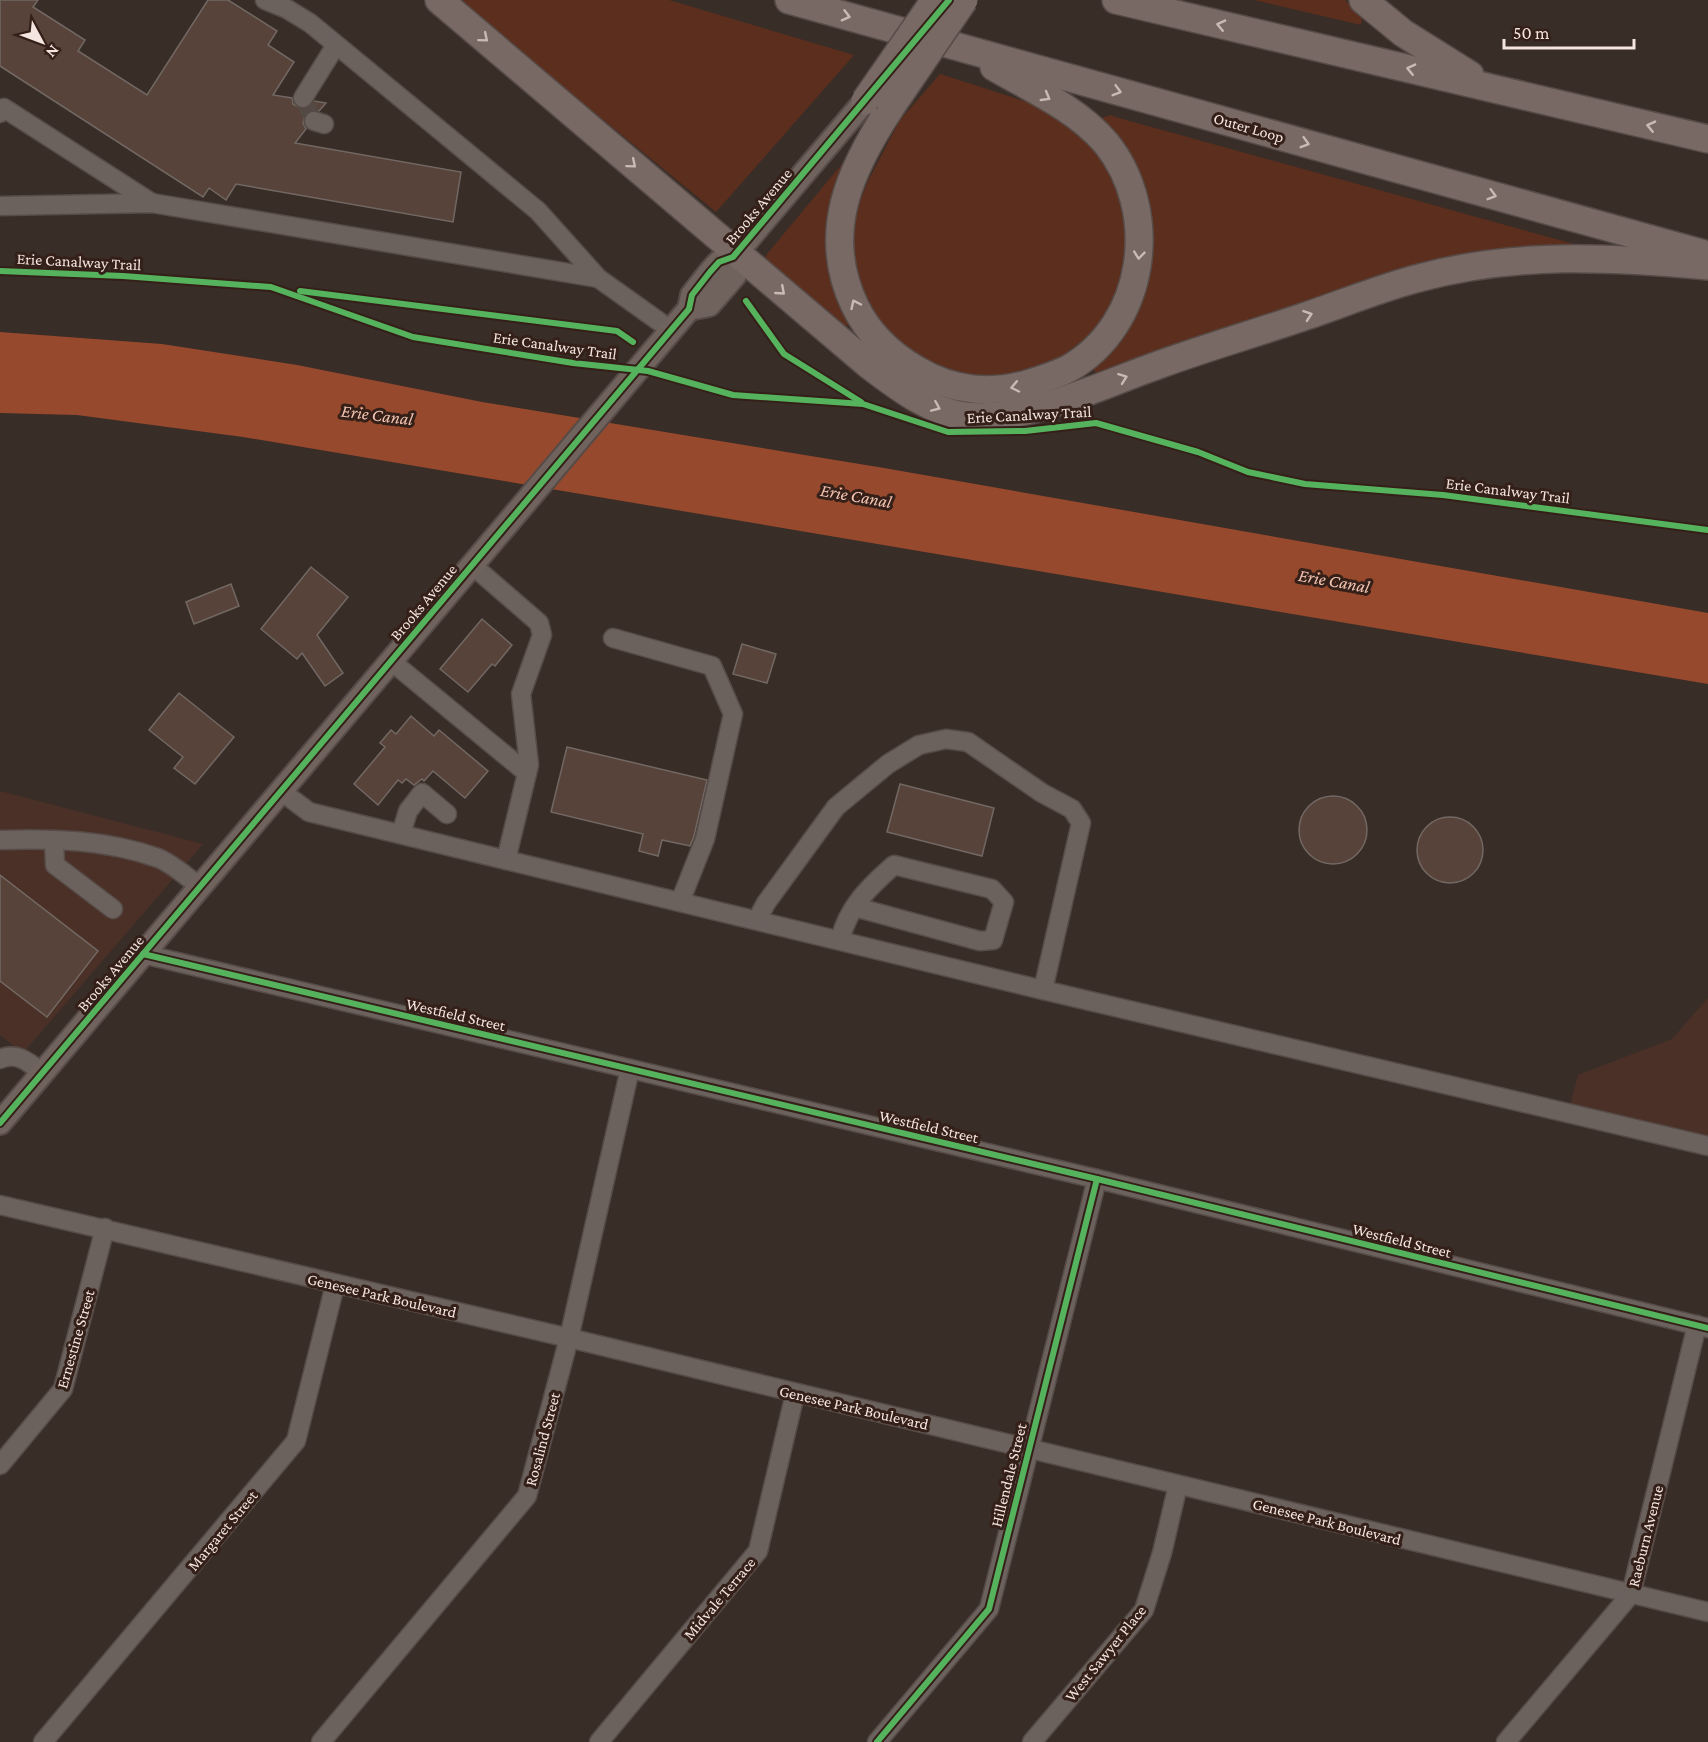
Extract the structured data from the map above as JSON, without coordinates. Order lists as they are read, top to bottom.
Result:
{
  "streets": {
    "highway": ["Outer Loop"],
    "main road": ["Brooks Avenue"],
    "street": [
      "Westfield Street",
      "Genesee Park Boulevard",
      "Ernestine Street",
      "Rosalind Street",
      "Hillendale Street",
      "Margaret Street",
      "Raeburn Avenue",
      "Midvale Terrace",
      "West Sawyer Place"
    ],
    "cycle path": ["Erie Canalway Trail"]
  },
  "crossings": [
    ["Brooks Avenue", "Westfield Street"],
    ["Westfield Street", "Rosalind Street"],
    ["Westfield Street", "Hillendale Street"],
    ["Westfield Street", "Raeburn Avenue"],
    ["Genesee Park Boulevard", "Ernestine Street"],
    ["Genesee Park Boulevard", "Rosalind Street"],
    ["Genesee Park Boulevard", "Hillendale Street"],
    ["Genesee Park Boulevard", "Margaret Street"],
    ["Genesee Park Boulevard", "Raeburn Avenue"],
    ["Genesee Park Boulevard", "Midvale Terrace"],
    ["Genesee Park Boulevard", "West Sawyer Place"]
  ],
  "water": ["Erie Canal"],
  "scale_bar": "50 m",
  "north": "bottom right"
}
